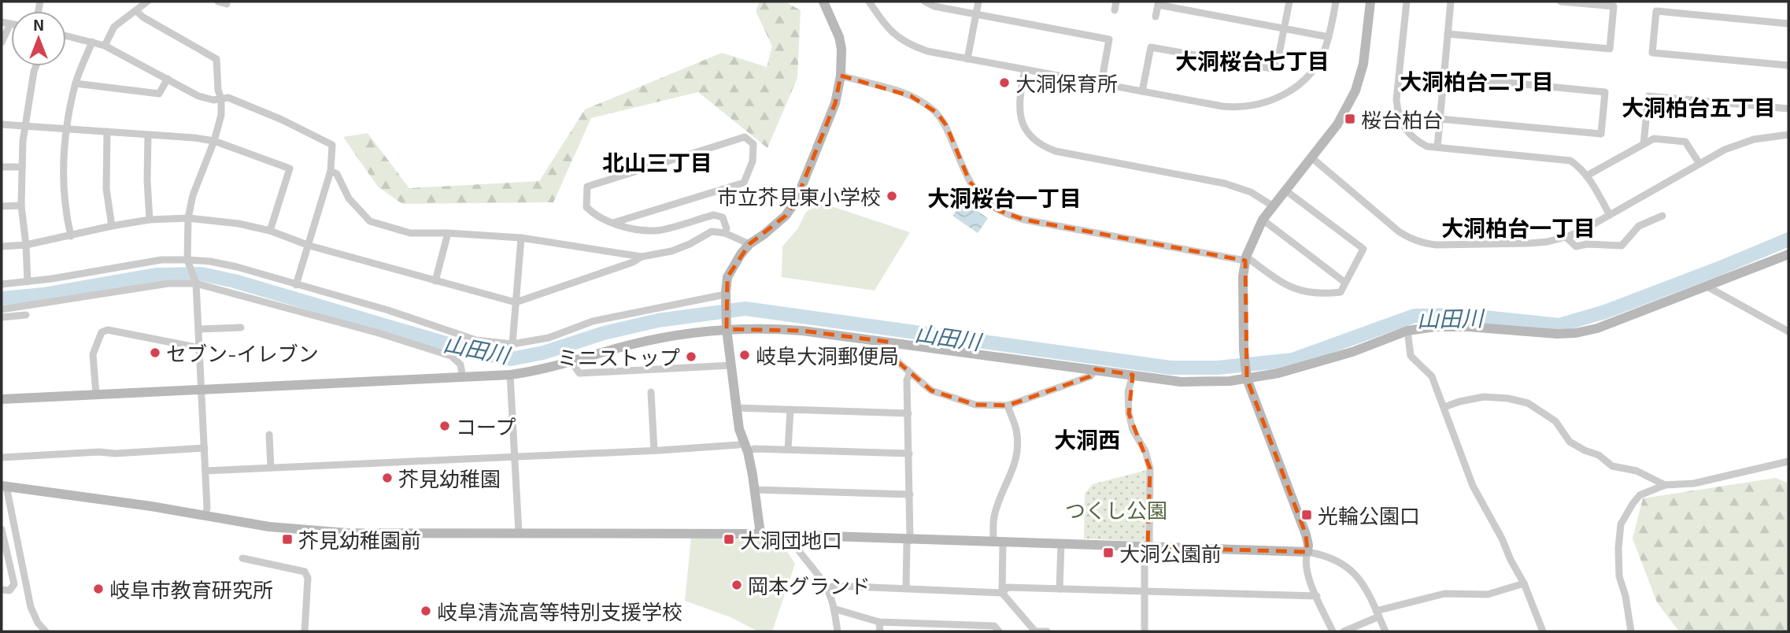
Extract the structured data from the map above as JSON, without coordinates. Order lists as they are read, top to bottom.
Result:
{
  "districts": [
    "大洞桜台七丁目",
    "大洞柏台二丁目",
    "大洞柏台五丁目",
    "北山三丁目",
    "大洞桜台一丁目",
    "大洞柏台一丁目",
    "大洞西"
  ],
  "water": ["山田川"],
  "parks": ["つくし公園"],
  "places": {
    "other": [
      "大洞保育所",
      "市立芥見東小学校",
      "セブン-イレブン",
      "岐阜大洞郵便局",
      "ミニストップ",
      "コープ",
      "芥見幼稚園",
      "岡本グランド",
      "岐阜市教育研究所",
      "岐阜清流高等特別支援学校"
    ],
    "transit": [
      "桜台柏台",
      "光輪公園口",
      "芥見幼稚園前",
      "大洞団地口",
      "大洞公園前"
    ]
  },
  "north": "top"
}
